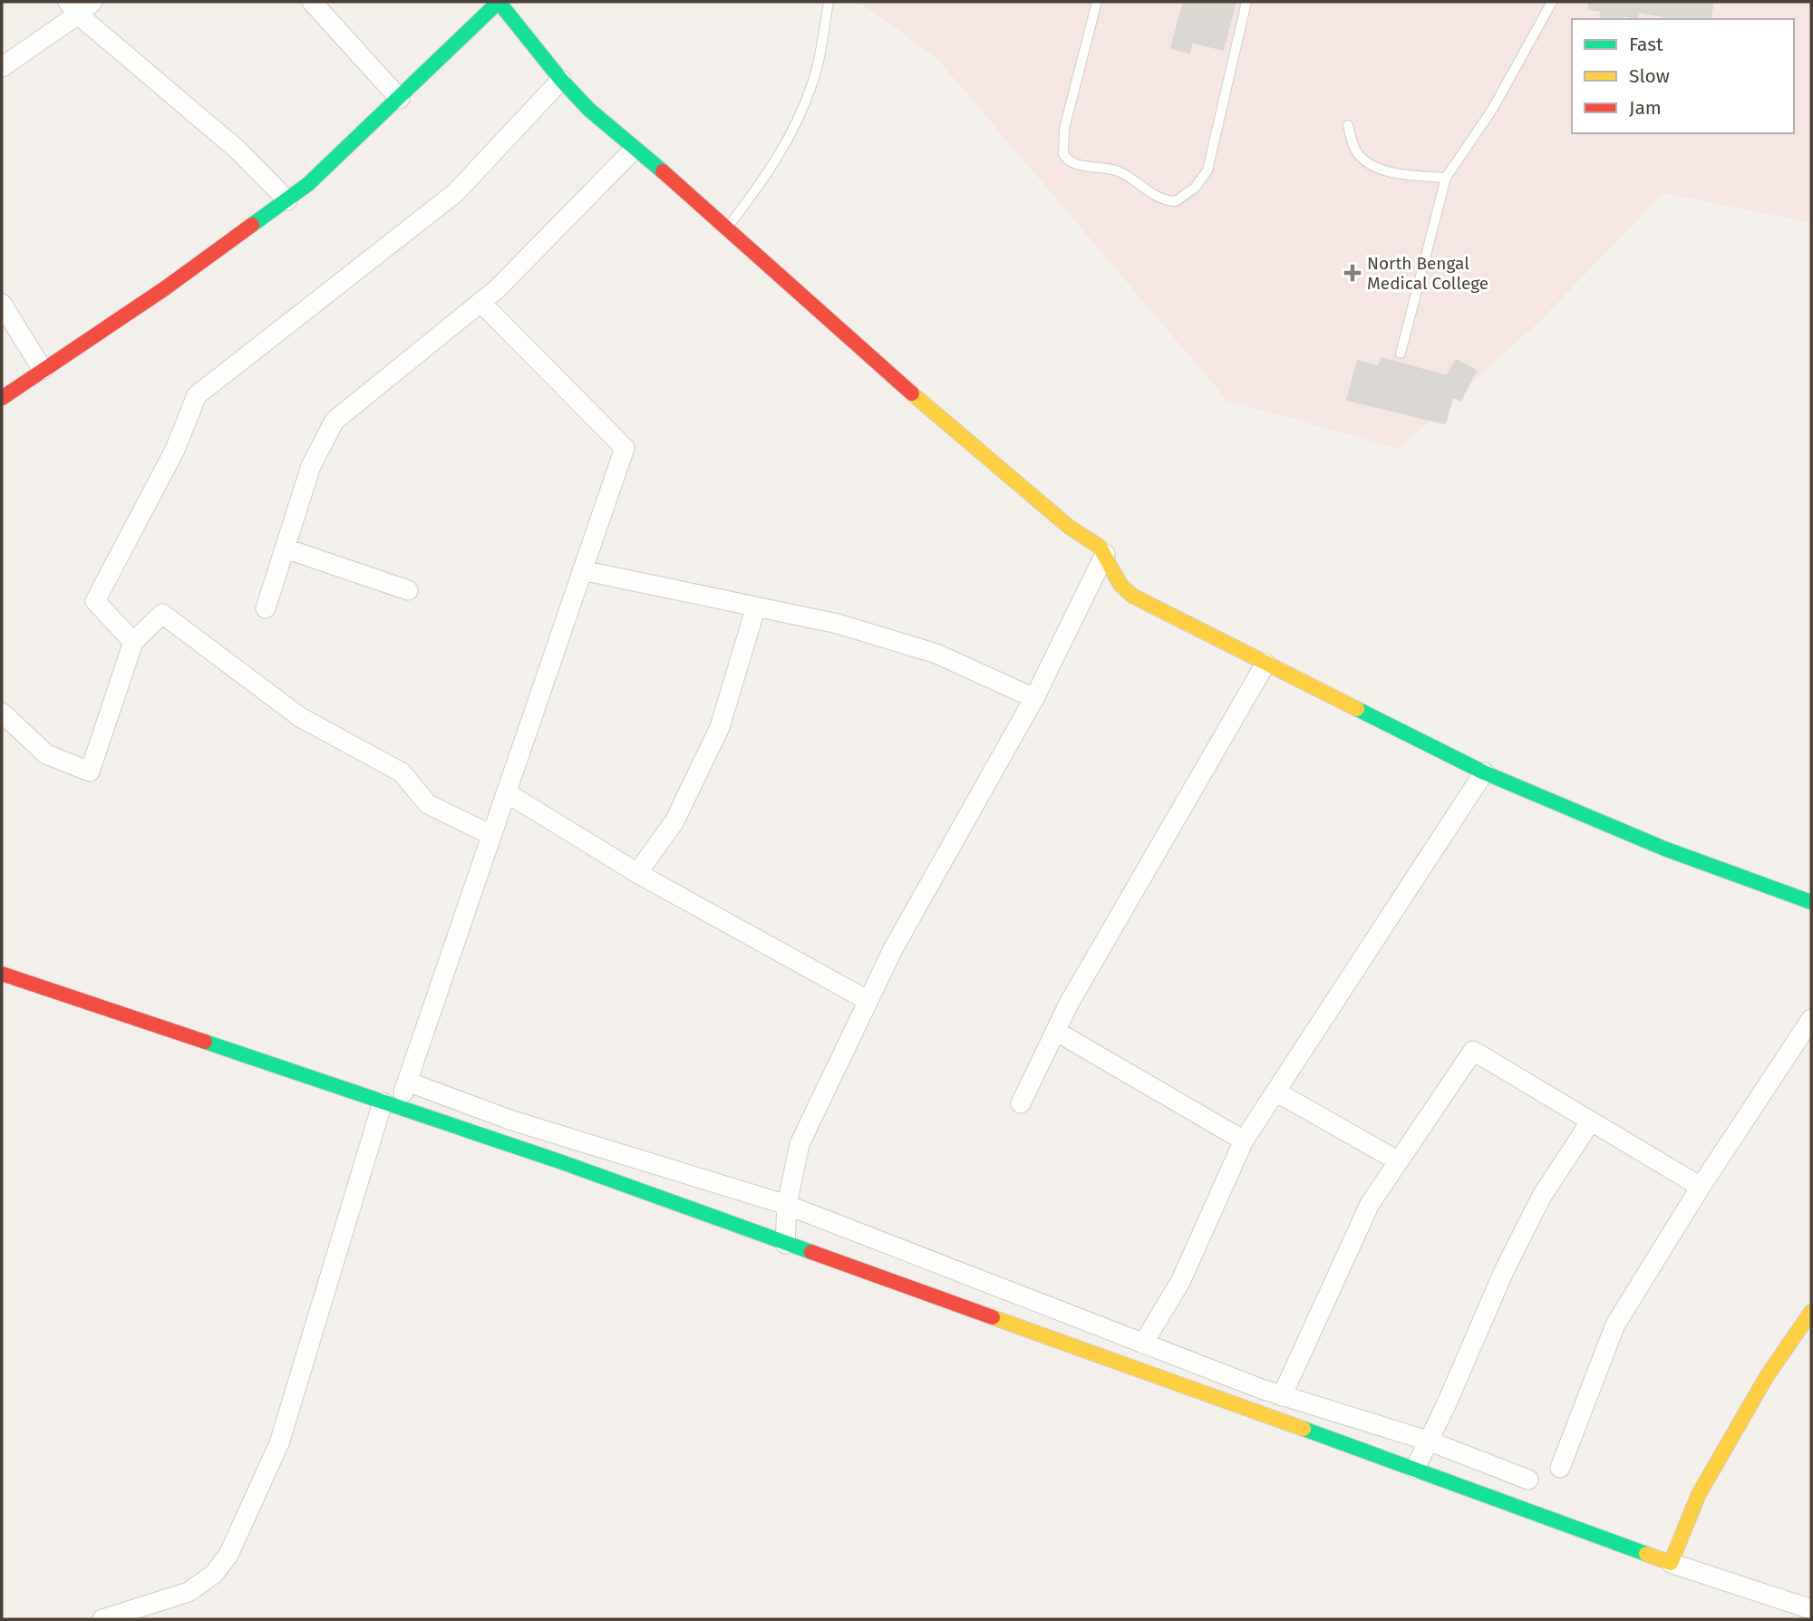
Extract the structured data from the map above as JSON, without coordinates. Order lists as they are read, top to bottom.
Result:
{
  "places": {
    "health": ["North Bengal Medical College"]
  },
  "legend": ["Fast", "Slow", "Jam"]
}
